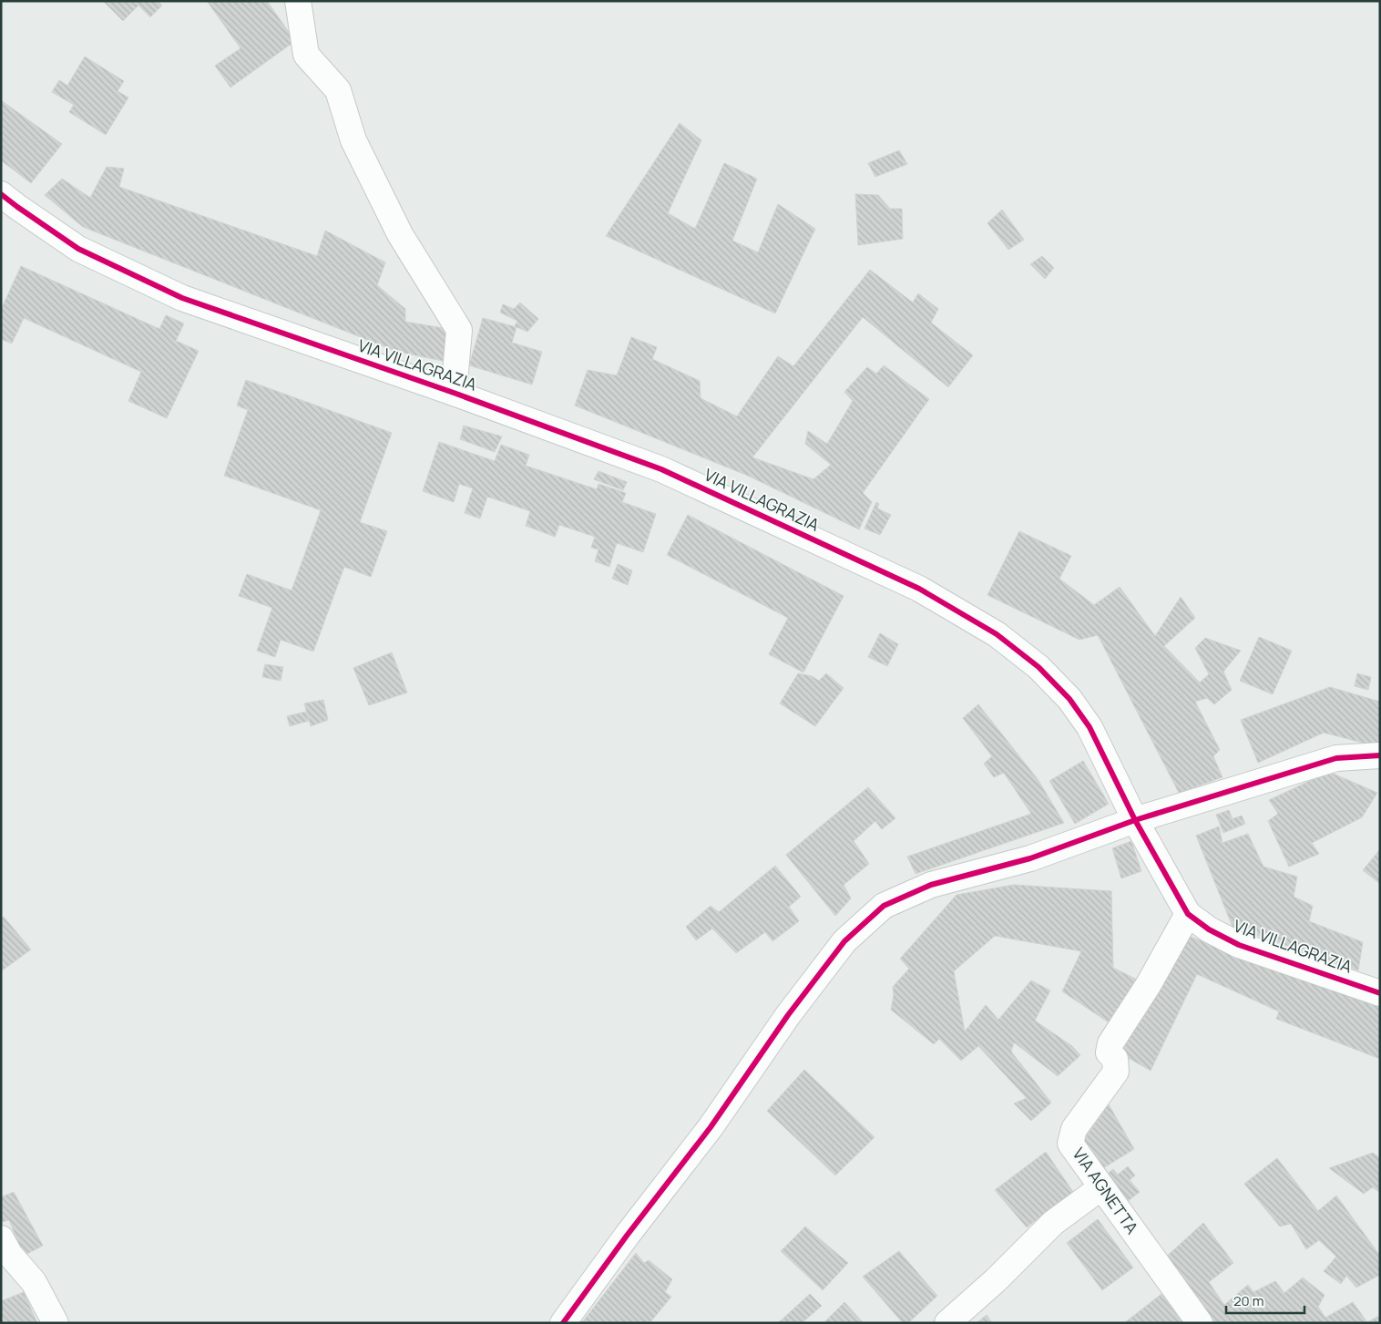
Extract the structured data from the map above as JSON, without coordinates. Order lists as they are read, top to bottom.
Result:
{
  "streets": {
    "street": ["VIA VILLAGRAZIA", "VIA AGNETTA"]
  },
  "crossings": [
    ["VIA VILLAGRAZIA", "VIA AGNETTA"]
  ],
  "scale_bar": "20 m"
}
